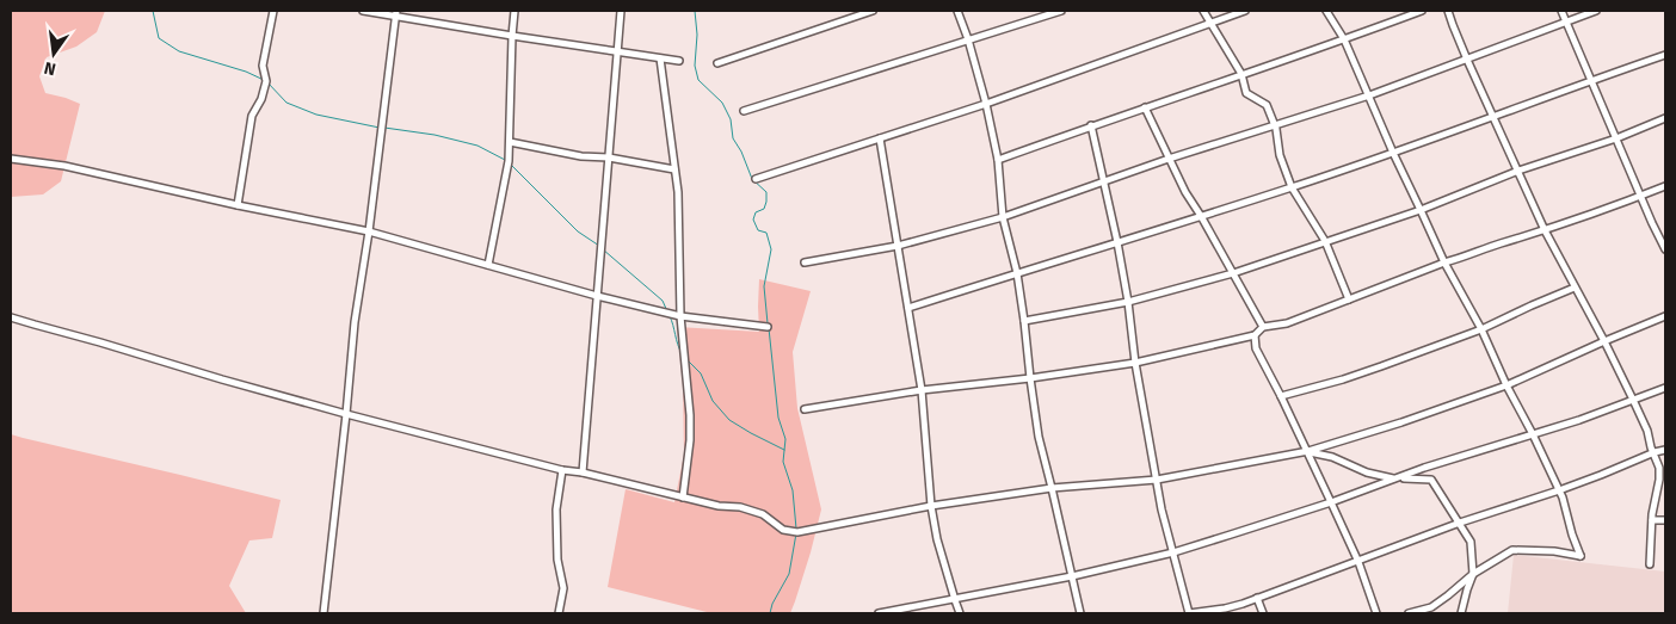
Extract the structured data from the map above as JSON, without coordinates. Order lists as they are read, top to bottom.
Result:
{
  "north": "bottom"
}
